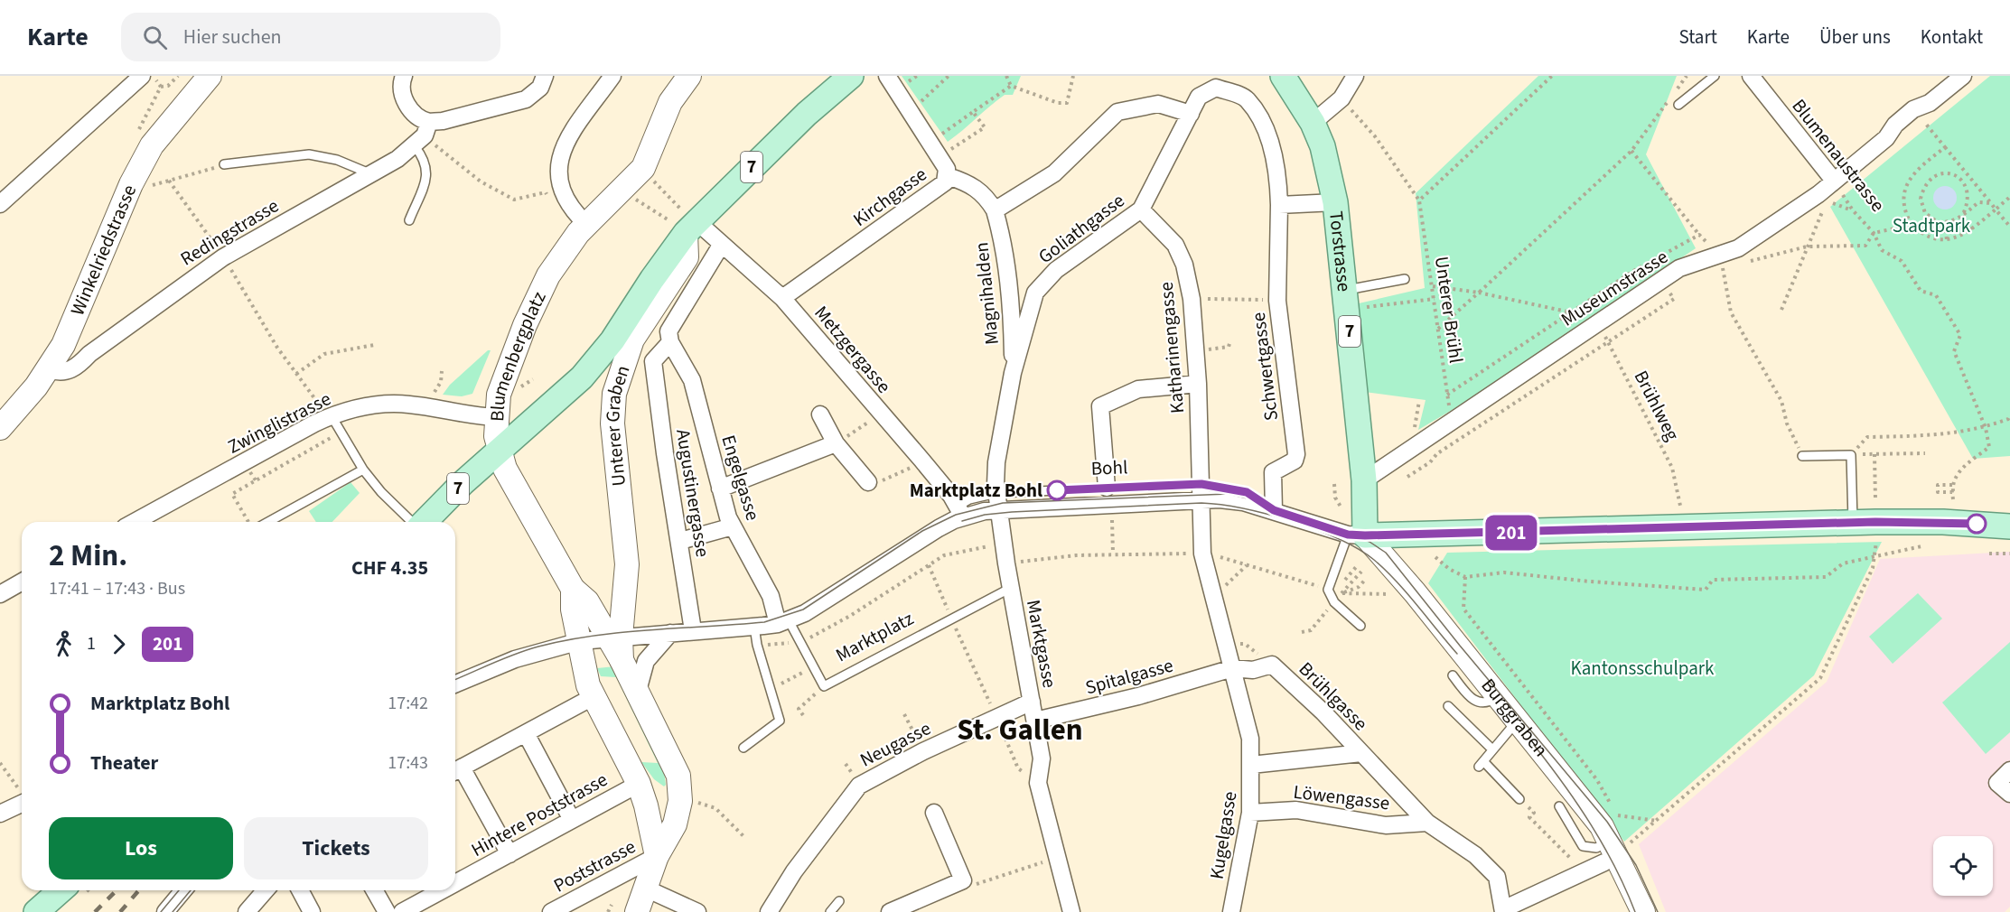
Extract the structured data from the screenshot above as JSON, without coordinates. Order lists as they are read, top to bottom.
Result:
{
  "streets": {
    "main road": [
      "7",
      "Winkelriedstrasse",
      "Torstrasse",
      "Blumenbergplatz",
      "Unterer Graben",
      "Burggraben"
    ],
    "street": [
      "Blumenaustrasse",
      "Kirchgasse",
      "Goliathgasse",
      "Redingstrasse",
      "Museumstrasse",
      "Magnihalden",
      "Katharinengasse",
      "Metzgergasse",
      "Schwertgasse",
      "Zwinglistrasse",
      "Bohl",
      "Engelgasse",
      "Augustinergasse",
      "Marktgasse",
      "Spitalgasse",
      "Brühlgasse",
      "Neugasse",
      "Löwengasse",
      "Hintere Poststrasse",
      "Kugelgasse",
      "Poststrasse"
    ],
    "lane": ["Marktplatz"],
    "path": ["Unterer Brühl", "Brühlweg"]
  },
  "crossings": [
    ["Blumenaustrasse", "Museumstrasse"],
    ["7", "Blumenbergplatz"],
    ["7", "Unterer Graben"],
    ["Kirchgasse", "Magnihalden"],
    ["Kirchgasse", "Metzgergasse"],
    ["Goliathgasse", "Magnihalden"],
    ["Goliathgasse", "Katharinengasse"],
    ["Goliathgasse", "Schwertgasse"],
    ["Goliathgasse", "Bohl"],
    ["Goliathgasse", "Marktgasse"],
    ["Redingstrasse", "Winkelriedstrasse"],
    ["Torstrasse", "Museumstrasse"],
    ["Torstrasse", "Bohl"],
    ["Torstrasse", "Burggraben"],
    ["Museumstrasse", "Unterer Brühl"],
    ["Museumstrasse", "Brühlweg"],
    ["Katharinengasse", "Bohl"],
    ["Metzgergasse", "Unterer Graben"],
    ["Blumenbergplatz", "Zwinglistrasse"],
    ["Blumenbergplatz", "Unterer Graben"],
    ["Blumenbergplatz", "Hintere Poststrasse"],
    ["Blumenbergplatz", "Poststrasse"],
    ["Schwertgasse", "Bohl"],
    ["Bohl", "Marktgasse"],
    ["Bohl", "Burggraben"],
    ["Engelgasse", "Marktplatz"],
    ["Marktplatz", "Marktgasse"],
    ["Marktgasse", "Spitalgasse"],
    ["Marktgasse", "Neugasse"],
    ["Spitalgasse", "Brühlgasse"],
    ["Spitalgasse", "Kugelgasse"],
    ["Brühlgasse", "Löwengasse"],
    ["Brühlgasse", "Kugelgasse"],
    ["Löwengasse", "Kugelgasse"]
  ],
  "districts": ["St. Gallen"],
  "parks": ["Stadtpark", "Kantonsschulpark"],
  "places": ["Marktplatz Bohl"],
  "lines": ["bus line 201"],
  "page": {
    "header": "Karte",
    "search": "Hier suchen",
    "nav": [
      "Start",
      "Karte",
      "Über uns",
      "Kontakt"
    ],
    "on_map": "201",
    "heading": ["2 Min.", "17:41 – 17:43 · Bus", "CHF 4.35"],
    "legs": ["1", "201"],
    "list": [
      {
        "name": "Marktplatz Bohl",
        "value": "17:42"
      },
      {
        "name": "Theater",
        "value": "17:43"
      }
    ],
    "buttons": ["Los", "Tickets"]
  }
}
